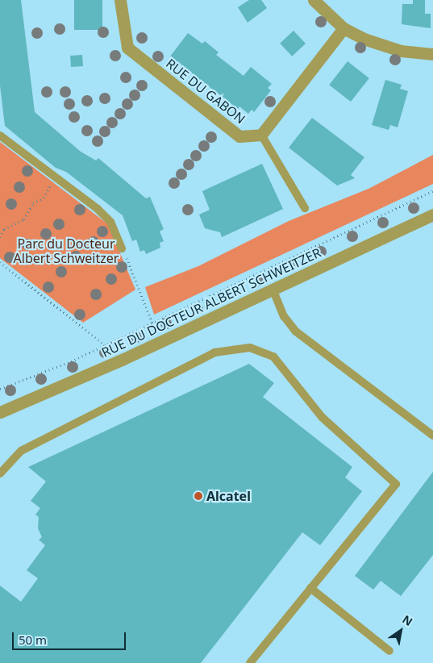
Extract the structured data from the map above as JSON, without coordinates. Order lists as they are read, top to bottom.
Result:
{
  "streets": {
    "street": ["RUE DU GABON", "RUE DU DOCTEUR ALBERT SCHWEITZER"]
  },
  "parks": ["Parc du Docteur Albert Schweitzer"],
  "places": ["Alcatel"],
  "scale_bar": "50 m",
  "north": "top right"
}
